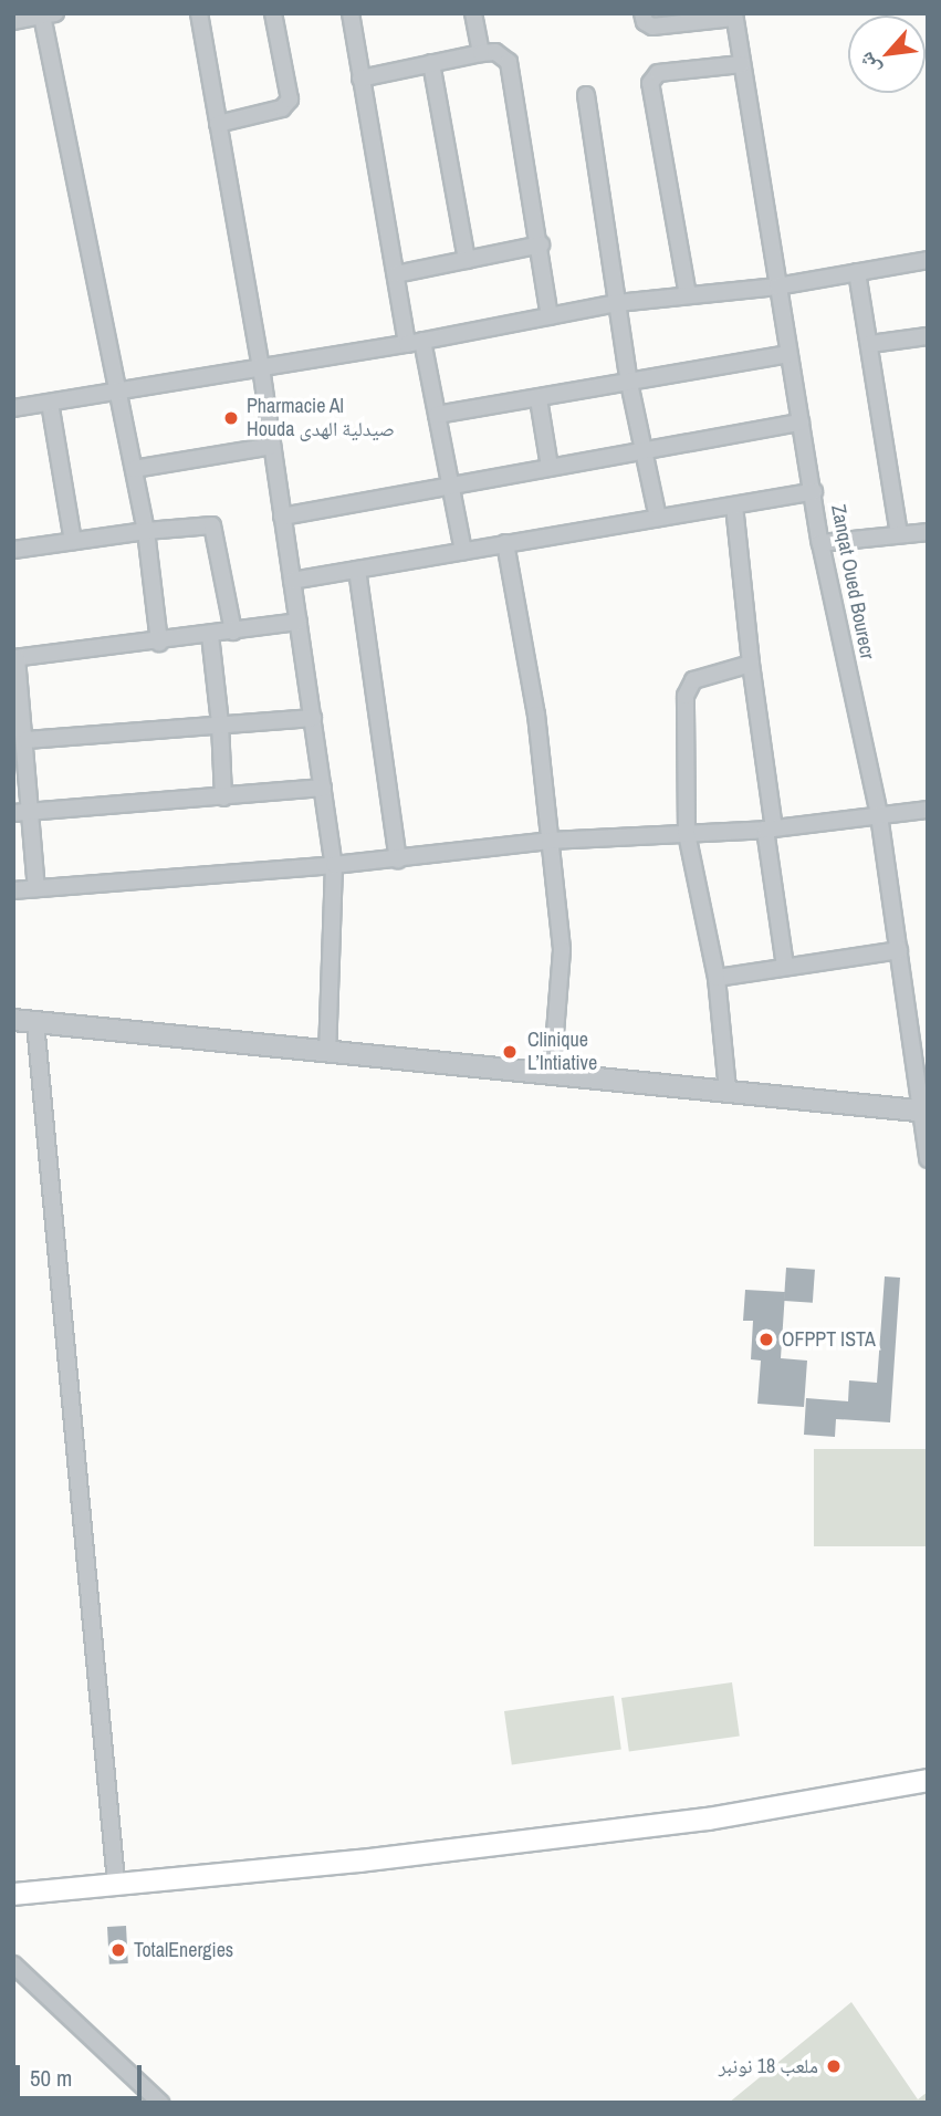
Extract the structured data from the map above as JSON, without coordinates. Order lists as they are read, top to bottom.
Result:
{
  "streets": {
    "street": ["Zanqat Oued Bourecr"]
  },
  "places": [
    "Pharmacie Al Houda صيدلية الهدى",
    "Clinique L’Intiative",
    "OFPPT ISTA",
    "TotalEnergies",
    "ملعب 18 نونبر"
  ],
  "scale_bar": "50 m",
  "north": "bottom left"
}
